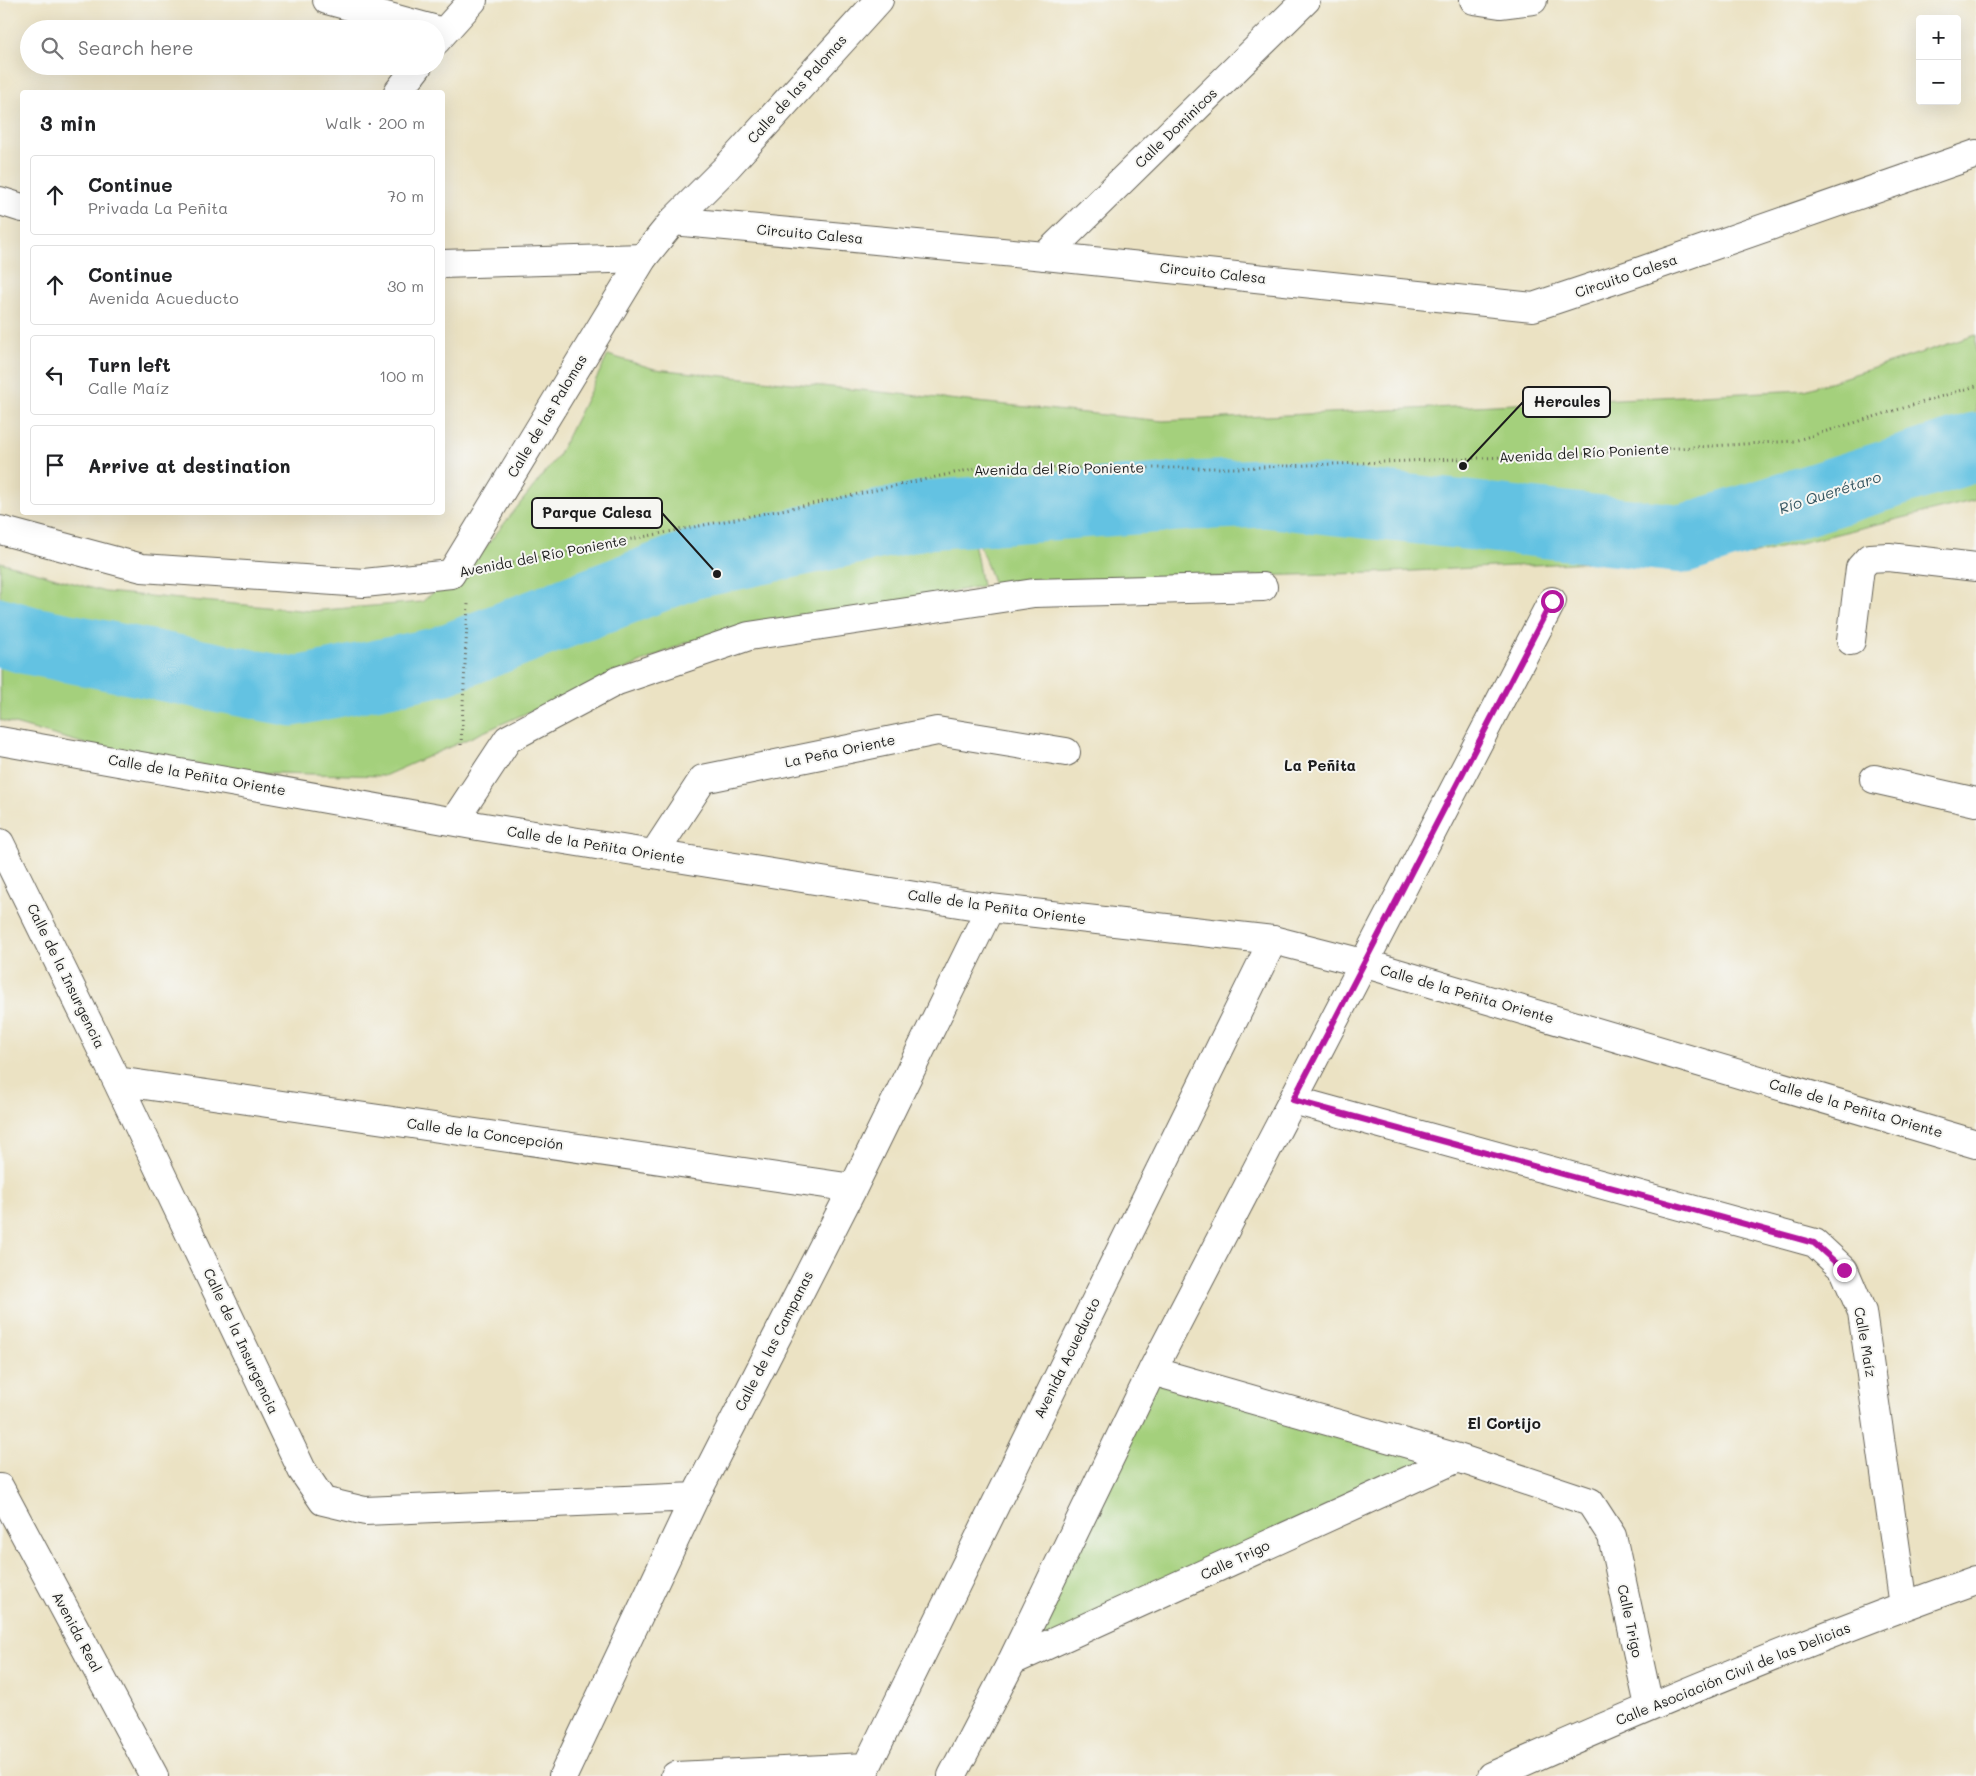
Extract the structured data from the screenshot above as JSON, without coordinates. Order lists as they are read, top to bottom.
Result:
{
  "streets": {
    "street": [
      "Calle de las Palomas",
      "Calle Dominicos",
      "Circuito Calesa",
      "Avenida del Río Poniente",
      "La Peña Oriente",
      "Calle de la Peñita Oriente",
      "Calle de la Insurgencia",
      "Calle de la Concepción",
      "Calle de las Campanas",
      "Calle Maíz",
      "Avenida Acueducto",
      "Calle Trigo",
      "Avenida Real",
      "Calle Asociación Civil de las Delicias"
    ]
  },
  "crossings": [
    ["Calle de las Palomas", "Circuito Calesa"],
    ["Calle de las Palomas", "Avenida del Río Poniente"],
    ["Calle Dominicos", "Circuito Calesa"],
    ["La Peña Oriente", "Calle de la Peñita Oriente"],
    ["Calle de la Peñita Oriente", "Calle de las Campanas"],
    ["Calle de la Peñita Oriente", "Avenida Acueducto"],
    ["Calle de la Insurgencia", "Calle de la Concepción"],
    ["Calle de la Insurgencia", "Calle de las Campanas"],
    ["Calle de la Concepción", "Calle de las Campanas"],
    ["Calle Maíz", "Calle Asociación Civil de las Delicias"],
    ["Calle Trigo", "Calle Asociación Civil de las Delicias"]
  ],
  "districts": ["La Peñita", "El Cortijo"],
  "water": ["Río Querétaro"],
  "places": ["Hercules", "Parque Calesa"],
  "page": {
    "map_buttons": ["+", "−"],
    "search": "Search here",
    "heading": ["3 min", "Walk · 200 m"],
    "list": [
      ["Continue", "Privada La Peñita", "70 m"],
      ["Continue", "Avenida Acueducto", "30 m"],
      ["Turn left", "Calle Maíz", "100 m"],
      "Arrive at destination"
    ]
  }
}
